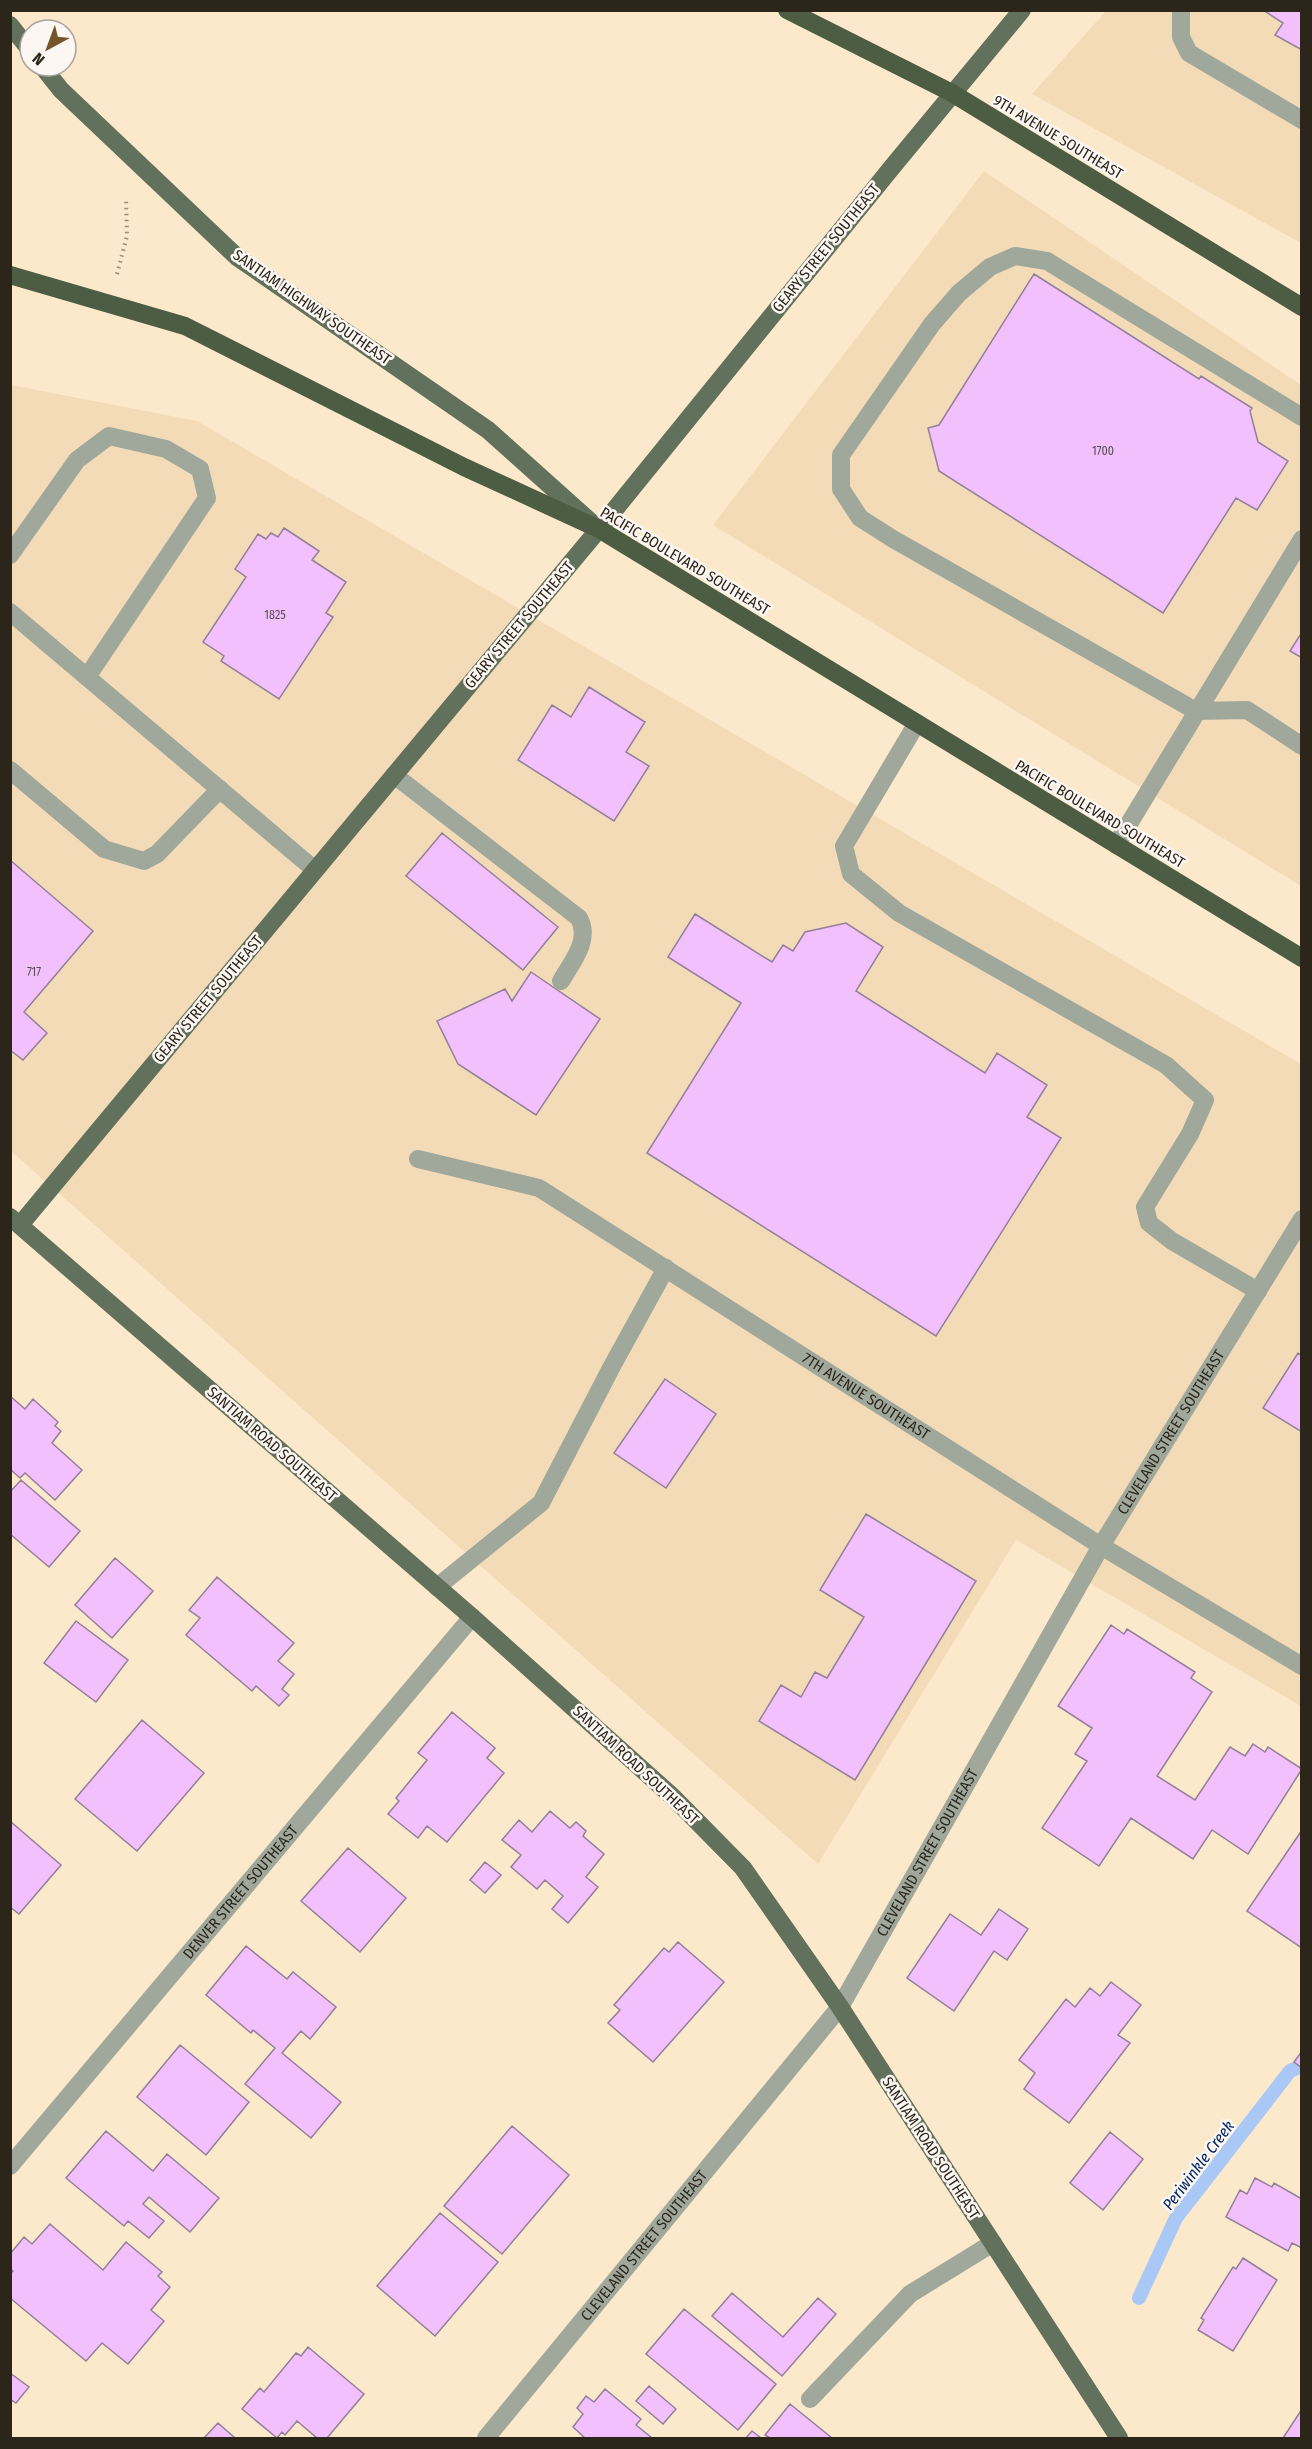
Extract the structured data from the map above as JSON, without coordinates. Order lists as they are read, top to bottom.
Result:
{
  "streets": {
    "highway": ["9TH AVENUE SOUTHEAST", "PACIFIC BOULEVARD SOUTHEAST"],
    "main road": ["GEARY STREET SOUTHEAST", "SANTIAM HIGHWAY SOUTHEAST", "SANTIAM ROAD SOUTHEAST"],
    "street": ["7TH AVENUE SOUTHEAST", "CLEVELAND STREET SOUTHEAST", "DENVER STREET SOUTHEAST"]
  },
  "crossings": [
    ["9TH AVENUE SOUTHEAST", "GEARY STREET SOUTHEAST"],
    ["GEARY STREET SOUTHEAST", "SANTIAM HIGHWAY SOUTHEAST"],
    ["GEARY STREET SOUTHEAST", "PACIFIC BOULEVARD SOUTHEAST"],
    ["GEARY STREET SOUTHEAST", "SANTIAM ROAD SOUTHEAST"],
    ["SANTIAM HIGHWAY SOUTHEAST", "PACIFIC BOULEVARD SOUTHEAST"],
    ["7TH AVENUE SOUTHEAST", "CLEVELAND STREET SOUTHEAST"],
    ["CLEVELAND STREET SOUTHEAST", "SANTIAM ROAD SOUTHEAST"],
    ["SANTIAM ROAD SOUTHEAST", "DENVER STREET SOUTHEAST"]
  ],
  "water": ["Periwinkle Creek"],
  "house_numbers": ["1700", "1825", "717"],
  "north": "bottom left"
}
